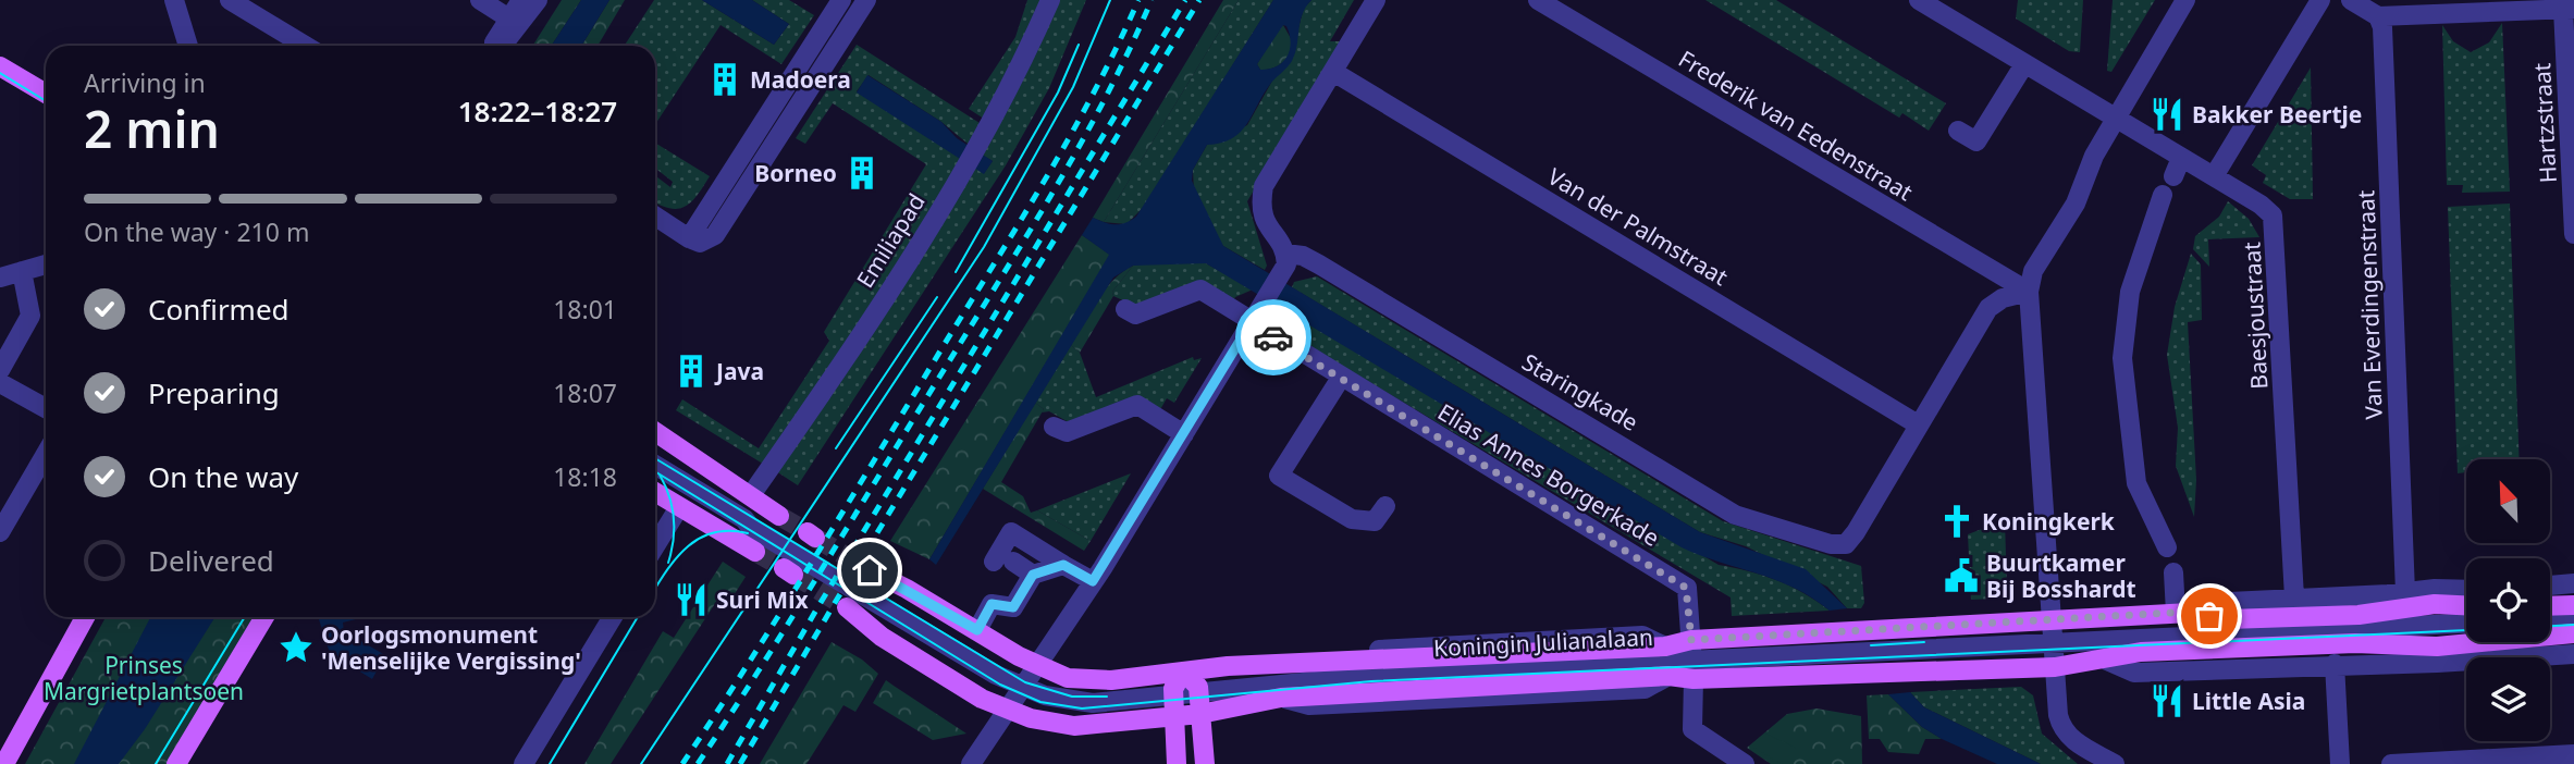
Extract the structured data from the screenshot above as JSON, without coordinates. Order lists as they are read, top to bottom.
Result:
{
  "streets": {
    "main road": ["Koningin Julianalaan"],
    "street": [
      "Hartzstraat",
      "Frederik van Eedenstraat",
      "Van der Palmstraat",
      "Emiliapad",
      "Van Everdingenstraat",
      "Baesjoustraat",
      "Staringkade",
      "Elias Annes Borgerkade"
    ]
  },
  "crossings": [
    ["Van der Palmstraat", "Staringkade"],
    ["Van Everdingenstraat", "Koningin Julianalaan"],
    ["Baesjoustraat", "Koningin Julianalaan"],
    ["Elias Annes Borgerkade", "Koningin Julianalaan"]
  ],
  "parks": ["Prinses Margrietplantsoen"],
  "places": {
    "building": ["Madoera", "Borneo", "Java"],
    "restaurant": ["Bakker Beertje", "Suri Mix", "Little Asia"],
    "church": ["Koningkerk"],
    "public building": ["Buurtkamer Bij Bosshardt"],
    "place": ["Oorlogsmonument 'Menselijke Vergissing'"]
  },
  "north": "top left",
  "page": {
    "heading": ["2 min", "Arriving in", "18:22–18:27"],
    "bar": "On the way · 210 m",
    "list": [
      ["Confirmed", "18:01"],
      ["Preparing", "18:07"],
      ["On the way", "18:18"],
      "Delivered"
    ]
  }
}
